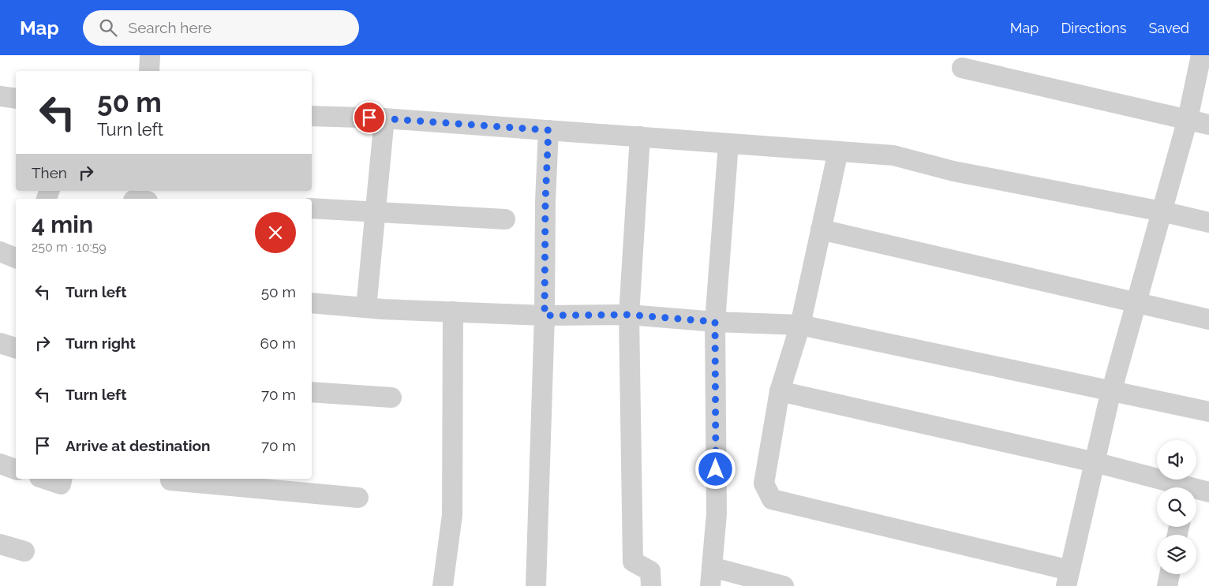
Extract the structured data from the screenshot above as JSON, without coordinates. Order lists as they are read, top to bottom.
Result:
{
  "page": {
    "header": "Map",
    "search": "Search here",
    "nav": ["Map", "Directions", "Saved"],
    "turn": ["50 m", "Turn left"],
    "then": "Then",
    "heading": ["4 min", "250 m · 10:59"],
    "list": [
      {
        "name": "Turn left",
        "value": "50 m"
      },
      {
        "name": "Turn right",
        "value": "60 m"
      },
      {
        "name": "Turn left",
        "value": "70 m"
      },
      {
        "name": "Arrive at destination",
        "value": "70 m"
      }
    ]
  }
}
